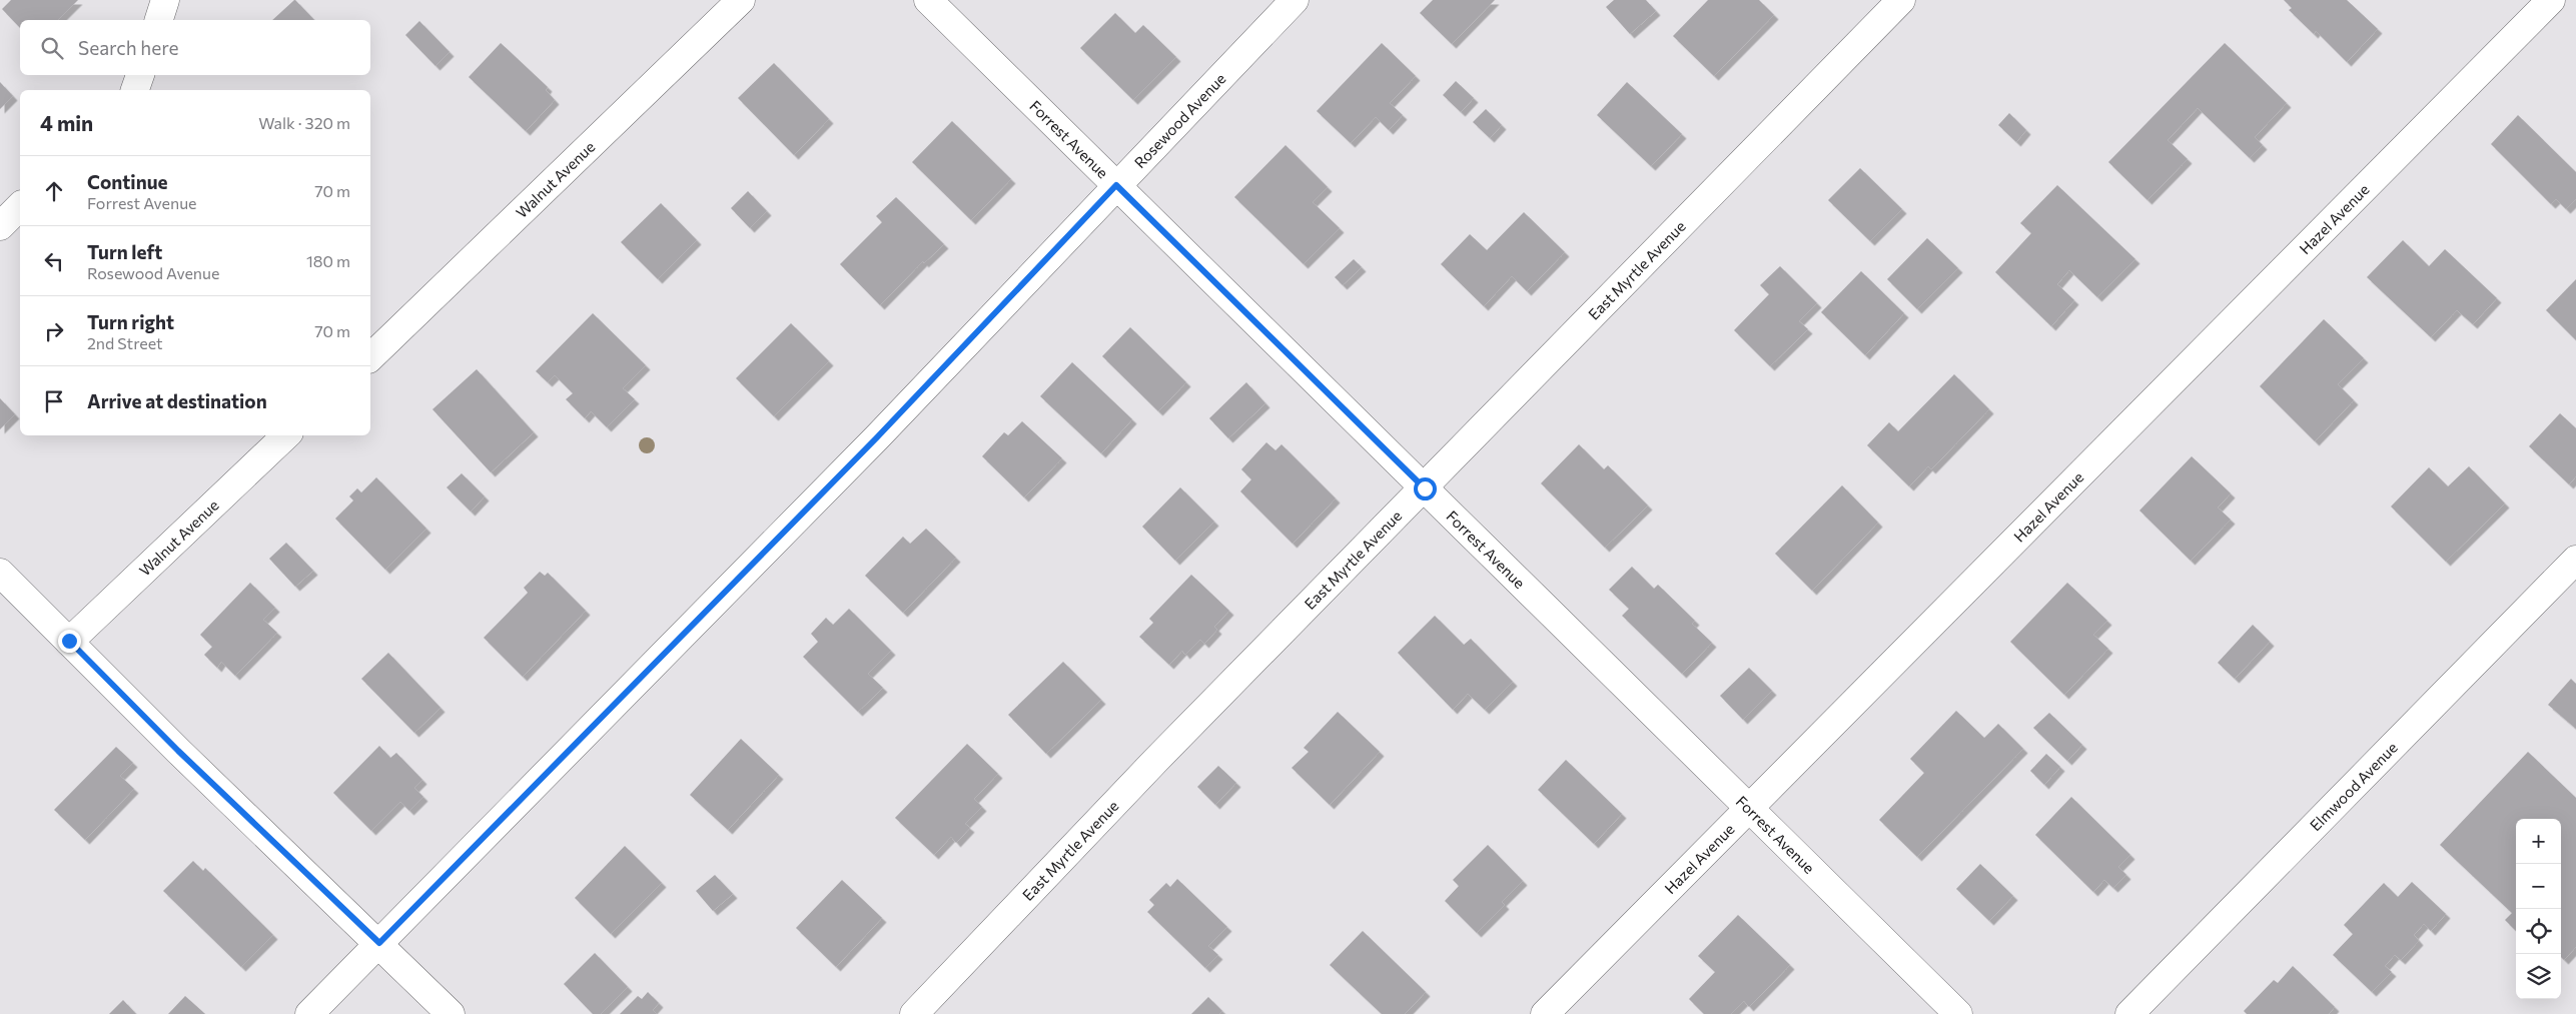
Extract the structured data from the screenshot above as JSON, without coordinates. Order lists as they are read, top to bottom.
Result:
{
  "streets": {
    "street": [
      "Rosewood Avenue",
      "Forrest Avenue",
      "Walnut Avenue",
      "Hazel Avenue",
      "East Myrtle Avenue",
      "Elmwood Avenue"
    ]
  },
  "crossings": [
    ["Rosewood Avenue", "Forrest Avenue"],
    ["Forrest Avenue", "Hazel Avenue"],
    ["Forrest Avenue", "East Myrtle Avenue"]
  ],
  "page": {
    "search": "Search here",
    "heading": ["4 min", "Walk · 320 m"],
    "list": [
      ["Continue", "Forrest Avenue", "70 m"],
      ["Turn left", "Rosewood Avenue", "180 m"],
      ["Turn right", "2nd Street", "70 m"],
      "Arrive at destination"
    ],
    "map_buttons": ["+", "−"]
  }
}
